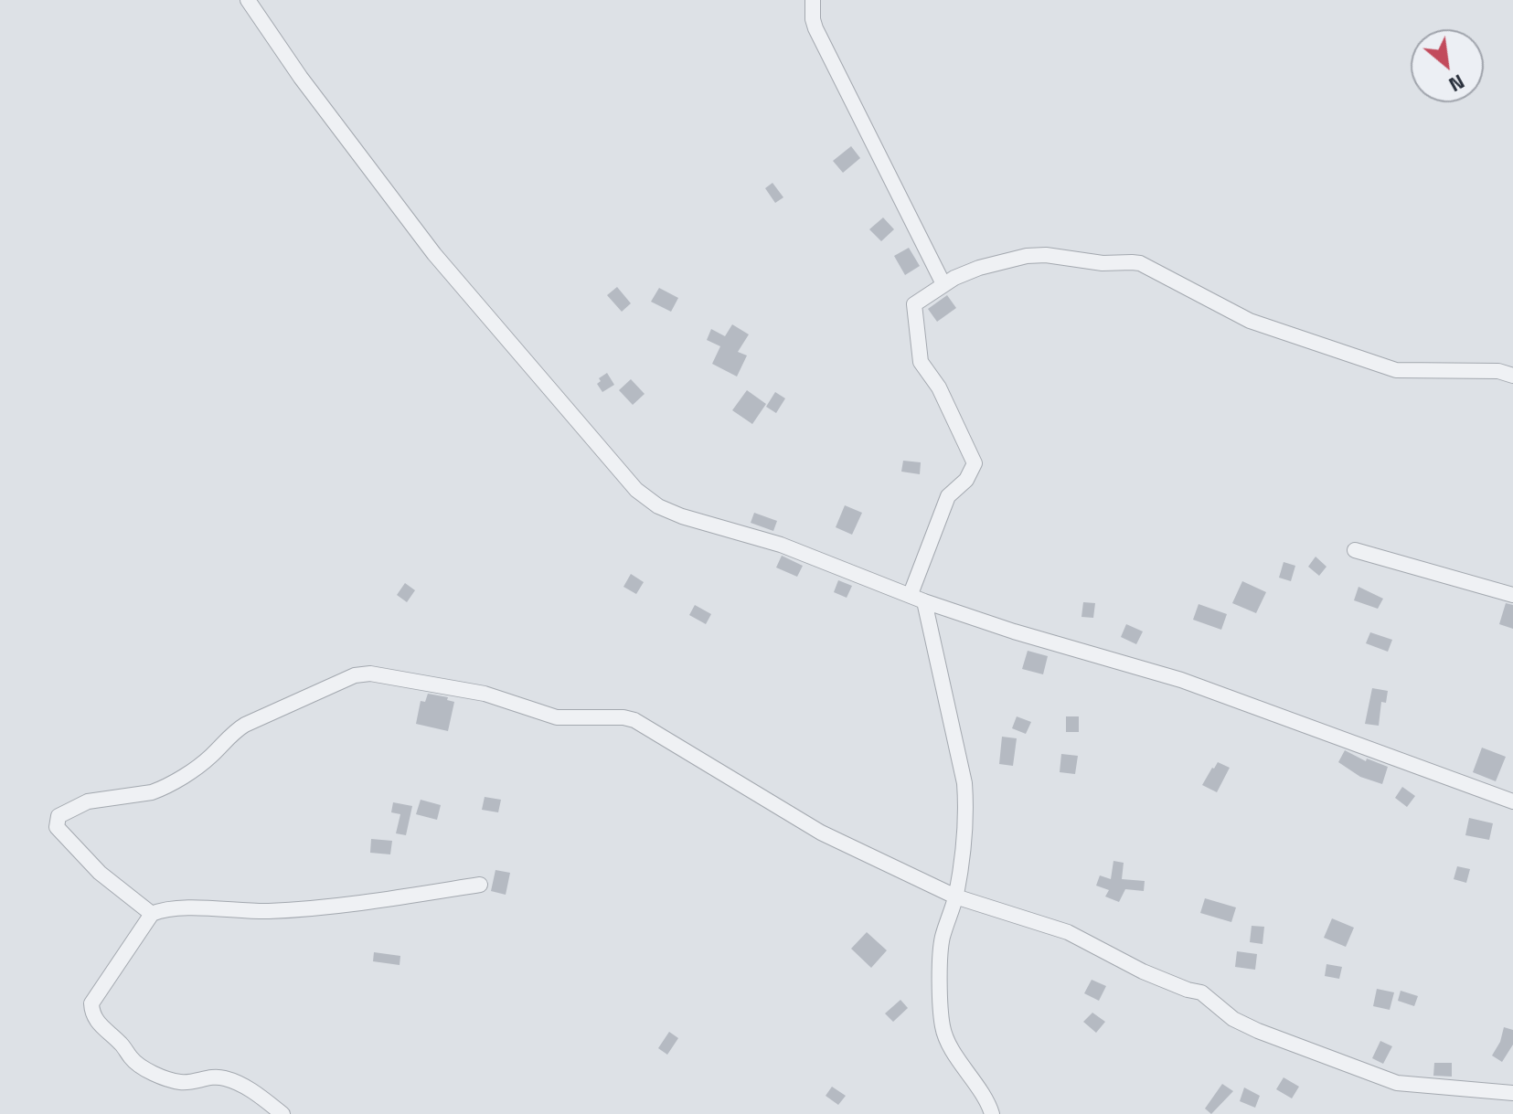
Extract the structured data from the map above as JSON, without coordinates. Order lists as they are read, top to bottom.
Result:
{
  "north": "bottom right"
}
